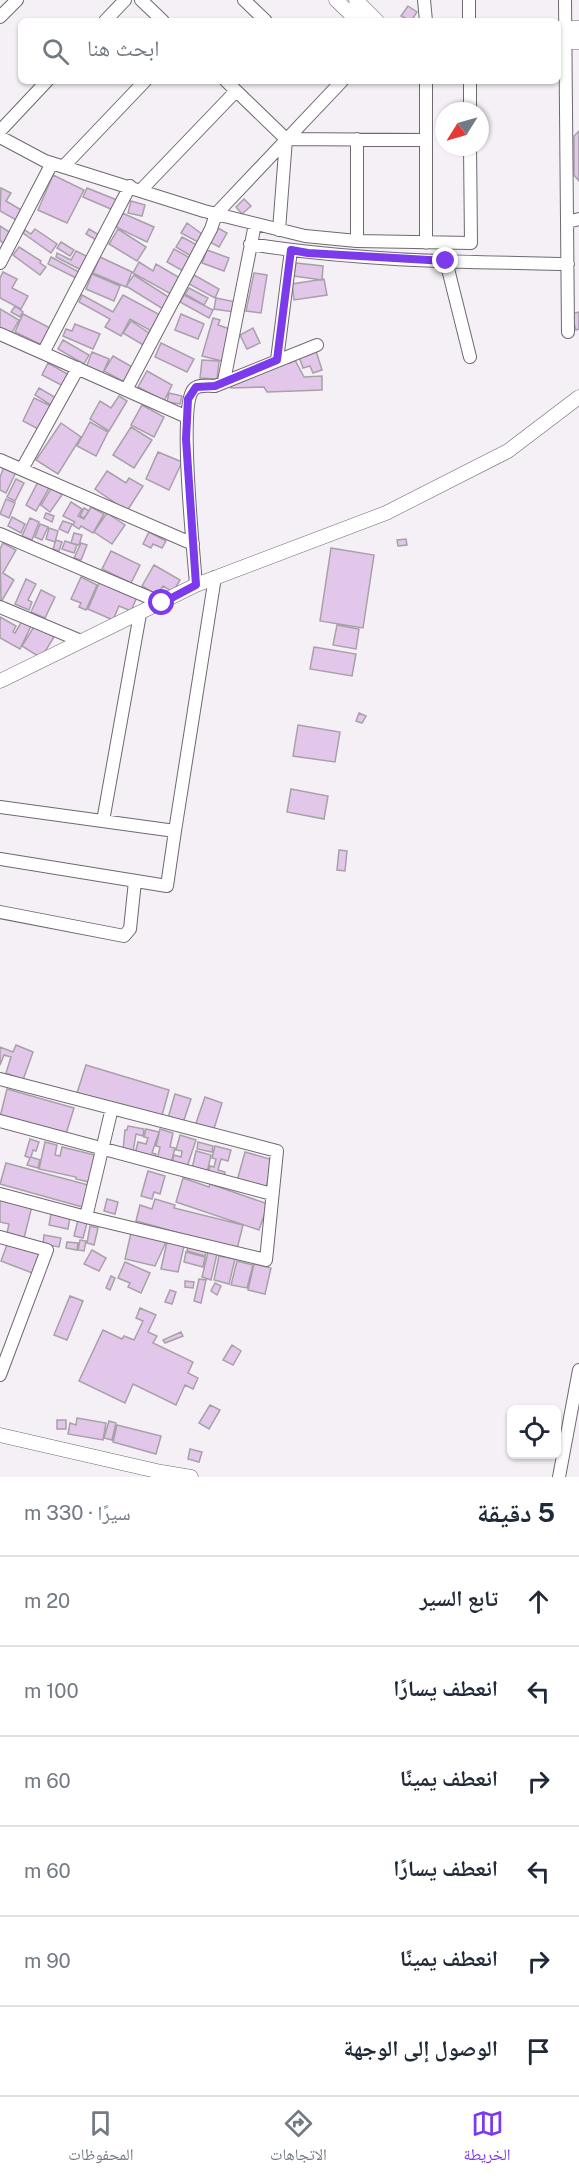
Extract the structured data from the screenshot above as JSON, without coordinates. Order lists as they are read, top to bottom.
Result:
{
  "north": "bottom left",
  "page": {
    "search": "ابحث هنا",
    "heading": ["5 دقيقة", "سيرًا · 330 m"],
    "list": [
      ["تابع السير", "20 m"],
      ["انعطف يسارًا", "100 m"],
      ["انعطف يمينًا", "60 m"],
      ["انعطف يسارًا", "60 m"],
      ["انعطف يمينًا", "90 m"],
      "الوصول إلى الوجهة"
    ],
    "nav": ["الخريطة", "الاتجاهات", "المحفوظات"]
  }
}
